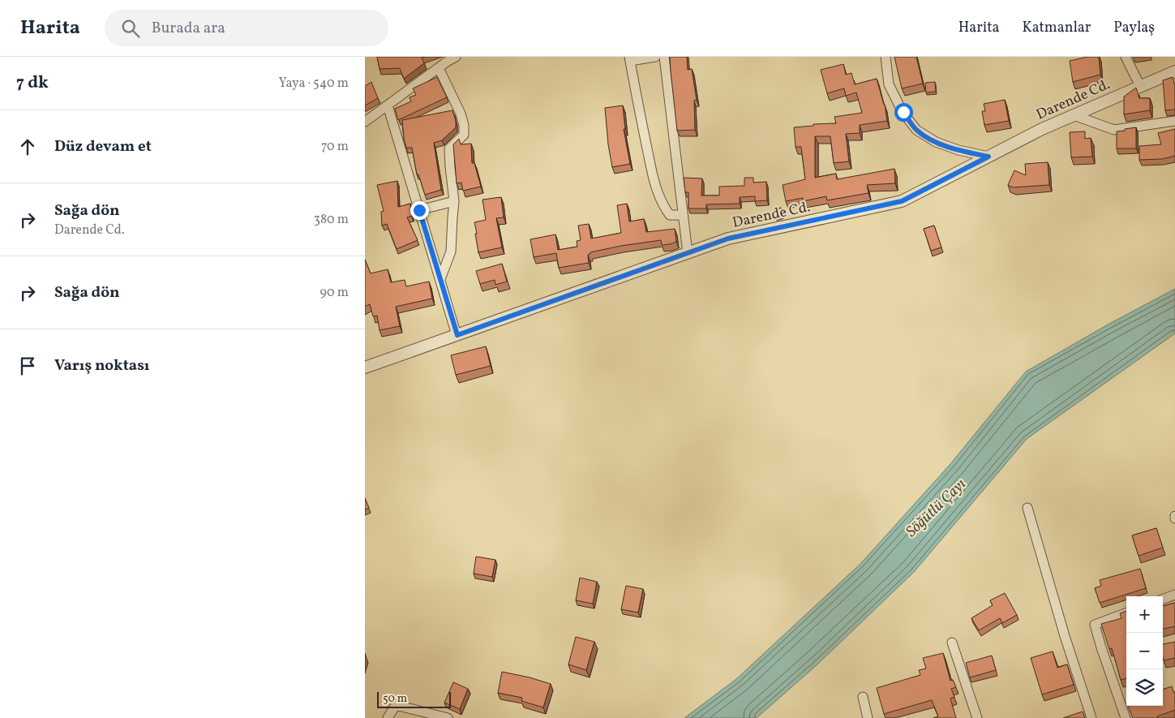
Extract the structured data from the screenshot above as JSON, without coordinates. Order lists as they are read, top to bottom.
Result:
{
  "streets": {
    "street": ["Darende Cd."]
  },
  "water": ["Söğütlü Çayı"],
  "scale_bar": "50 m",
  "page": {
    "header": "Harita",
    "search": "Burada ara",
    "nav": ["Harita", "Katmanlar", "Paylaş"],
    "heading": ["7 dk", "Yaya · 540 m"],
    "list": [
      ["Düz devam et", "70 m"],
      ["Sağa dön", "Darende Cd.", "380 m"],
      ["Sağa dön", "90 m"],
      "Varış noktası"
    ],
    "map_buttons": ["+", "−"],
    "scale": "50 m"
  }
}
